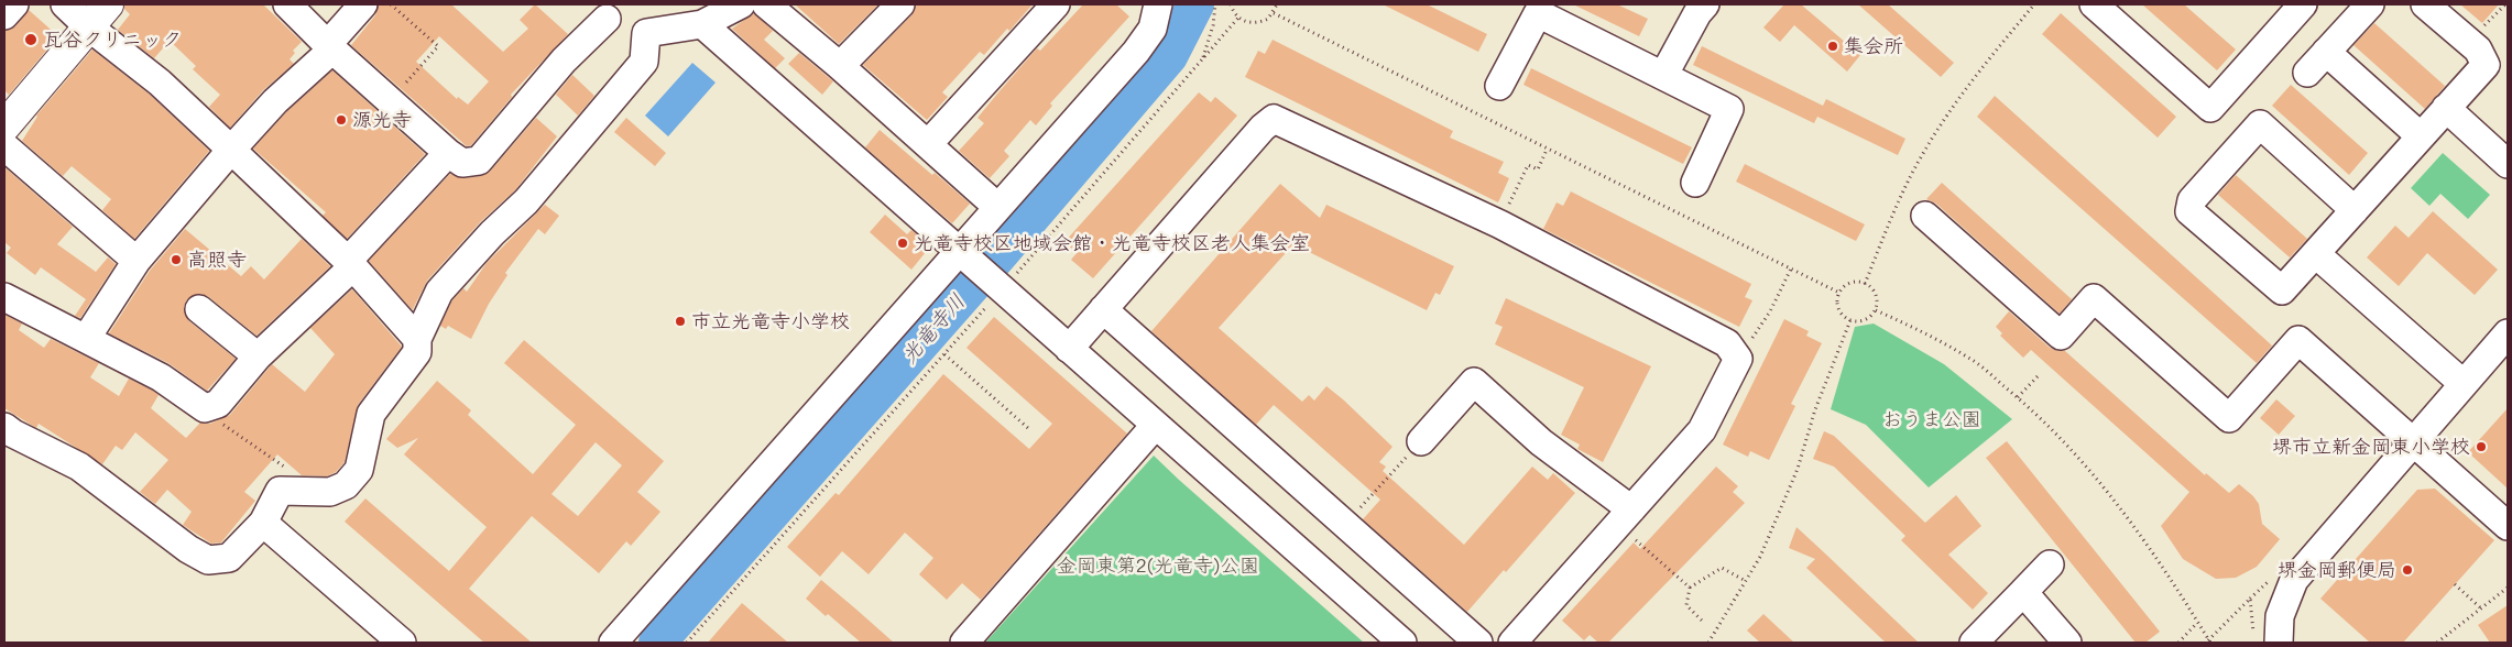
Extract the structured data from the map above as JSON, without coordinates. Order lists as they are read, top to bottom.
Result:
{
  "water": ["光竜寺川"],
  "parks": ["おうま公園", "金岡東第2(光竜寺)公園"],
  "places": [
    "瓦谷クリニック",
    "集会所",
    "源光寺",
    "光竜寺校区地域会館・光竜寺校区老人集会室",
    "高照寺",
    "市立光竜寺小学校",
    "堺市立新金岡東小学校",
    "堺金岡郵便局"
  ]
}
